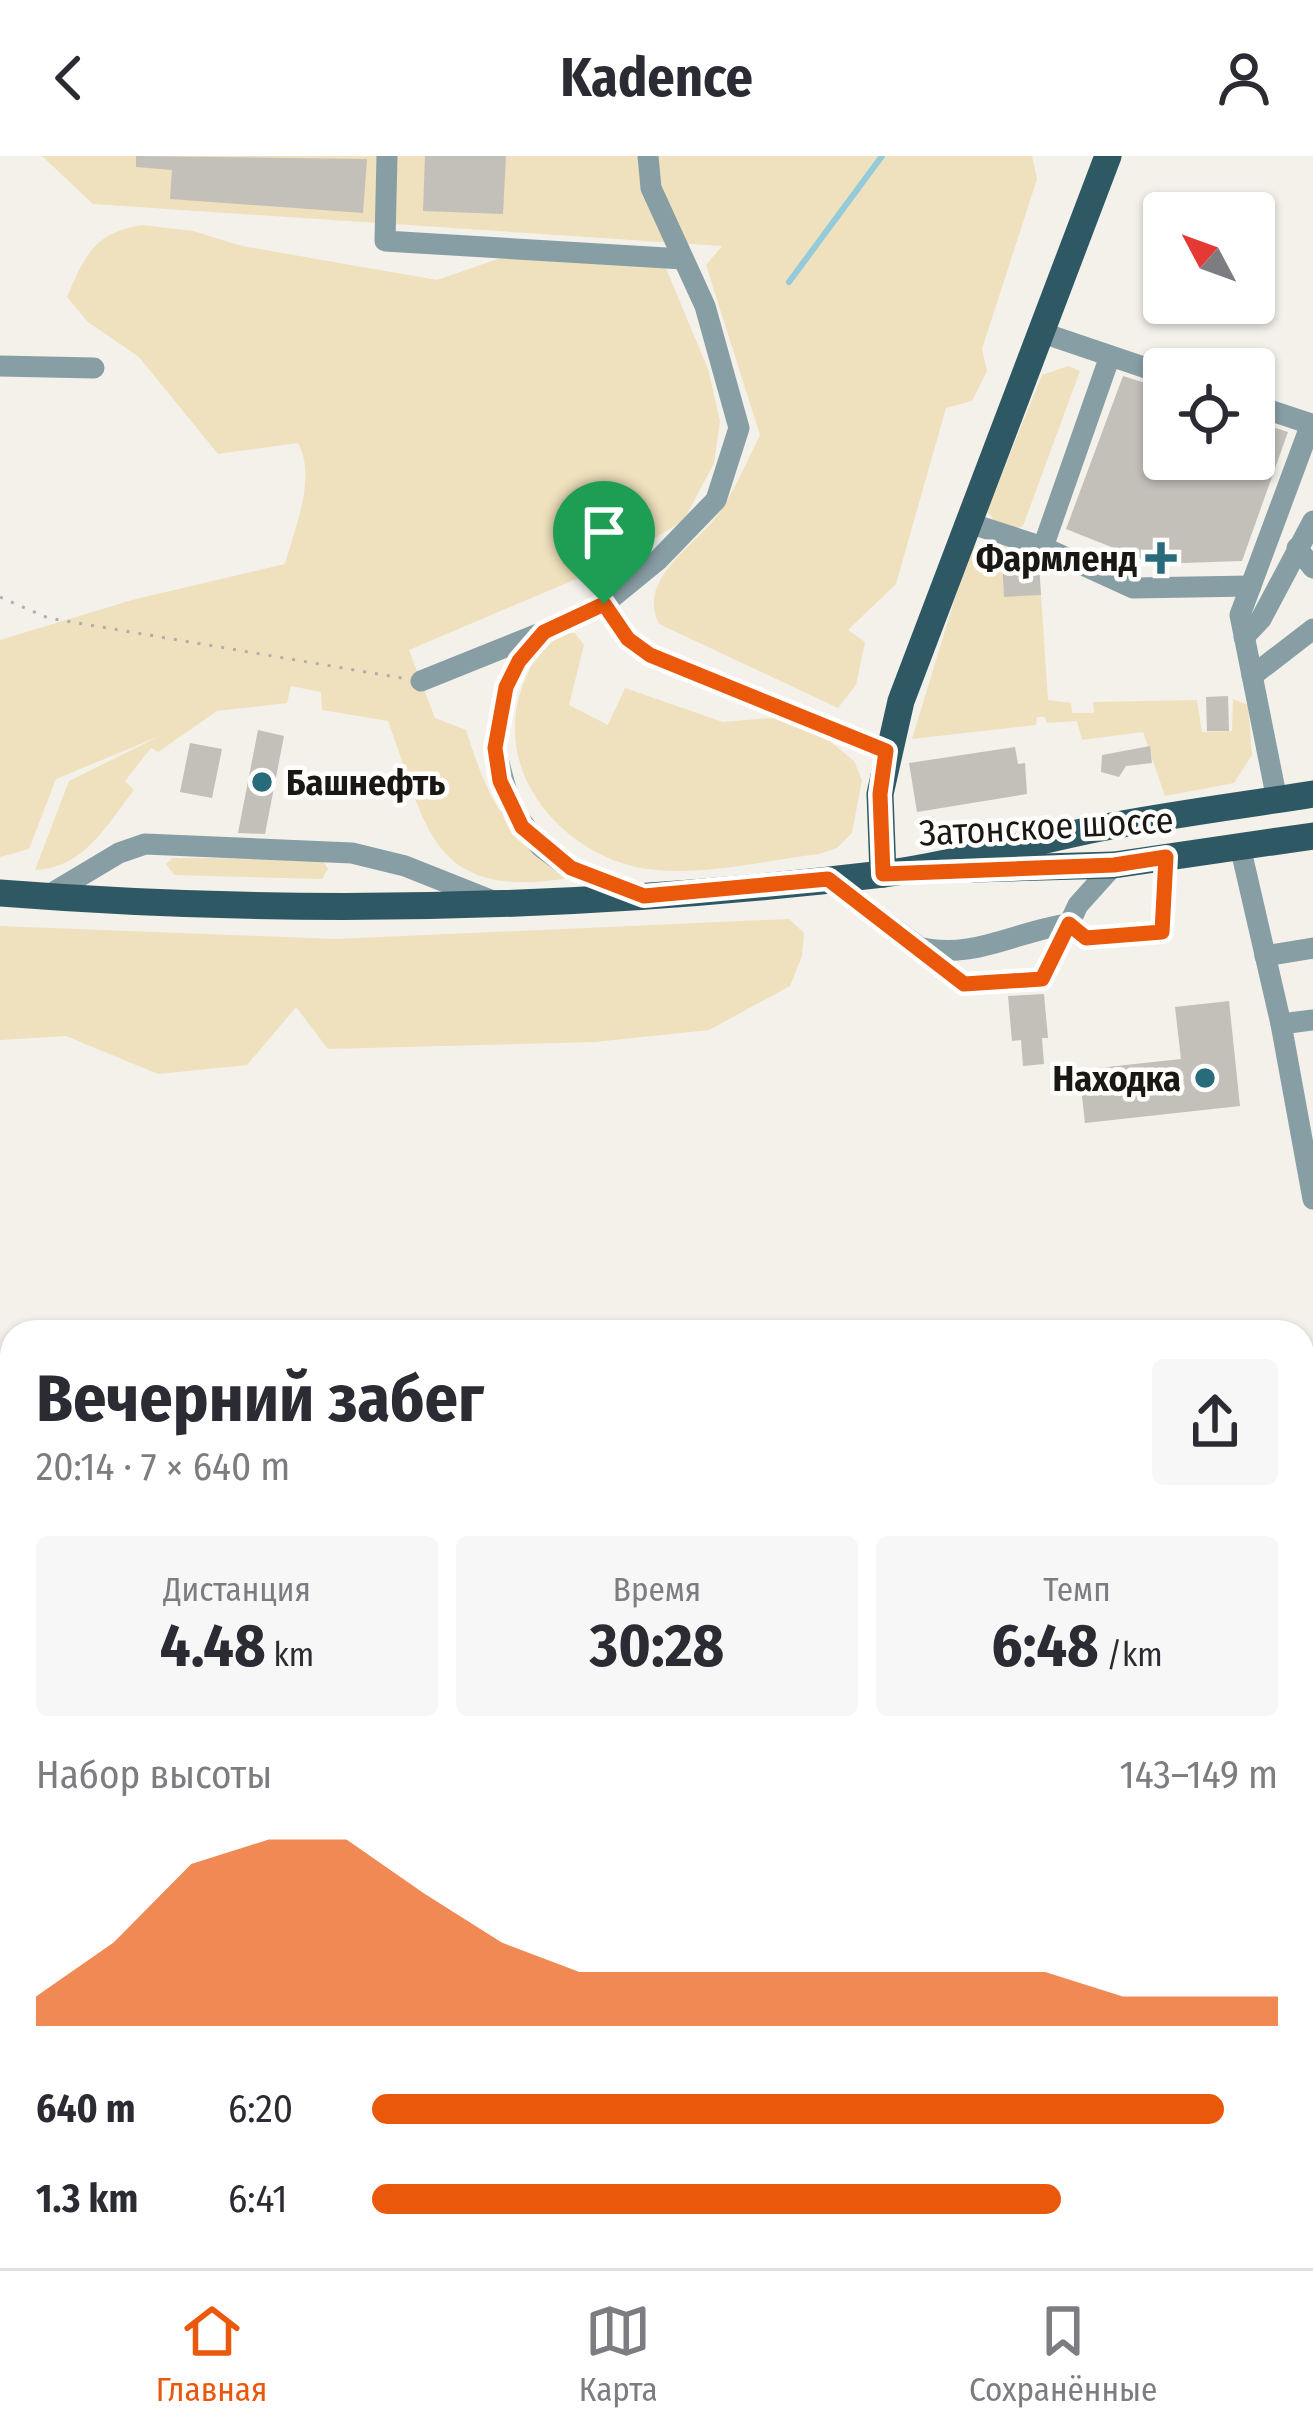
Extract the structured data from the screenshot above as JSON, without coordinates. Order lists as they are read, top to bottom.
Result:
{
  "streets": {
    "main road": ["Затонское шоссе"]
  },
  "places": {
    "health": ["Фармленд"],
    "other": ["Башнефть", "Находка"]
  },
  "north": "top left",
  "page": {
    "header": "Kadence",
    "heading": ["Вечерний забег", "20:14 · 7 × 640 m"],
    "stats": [
      ["Дистанция", "4.48 km"],
      ["Время", "30:28"],
      ["Темп", "6:48 /km"]
    ],
    "chart": ["Набор высоты", "143–149 m"],
    "list": [
      {
        "name": "640 m",
        "note": "6:20"
      },
      {
        "name": "1.3 km",
        "note": "6:41"
      }
    ],
    "tabs": ["Главная", "Карта", "Сохранённые"]
  }
}
